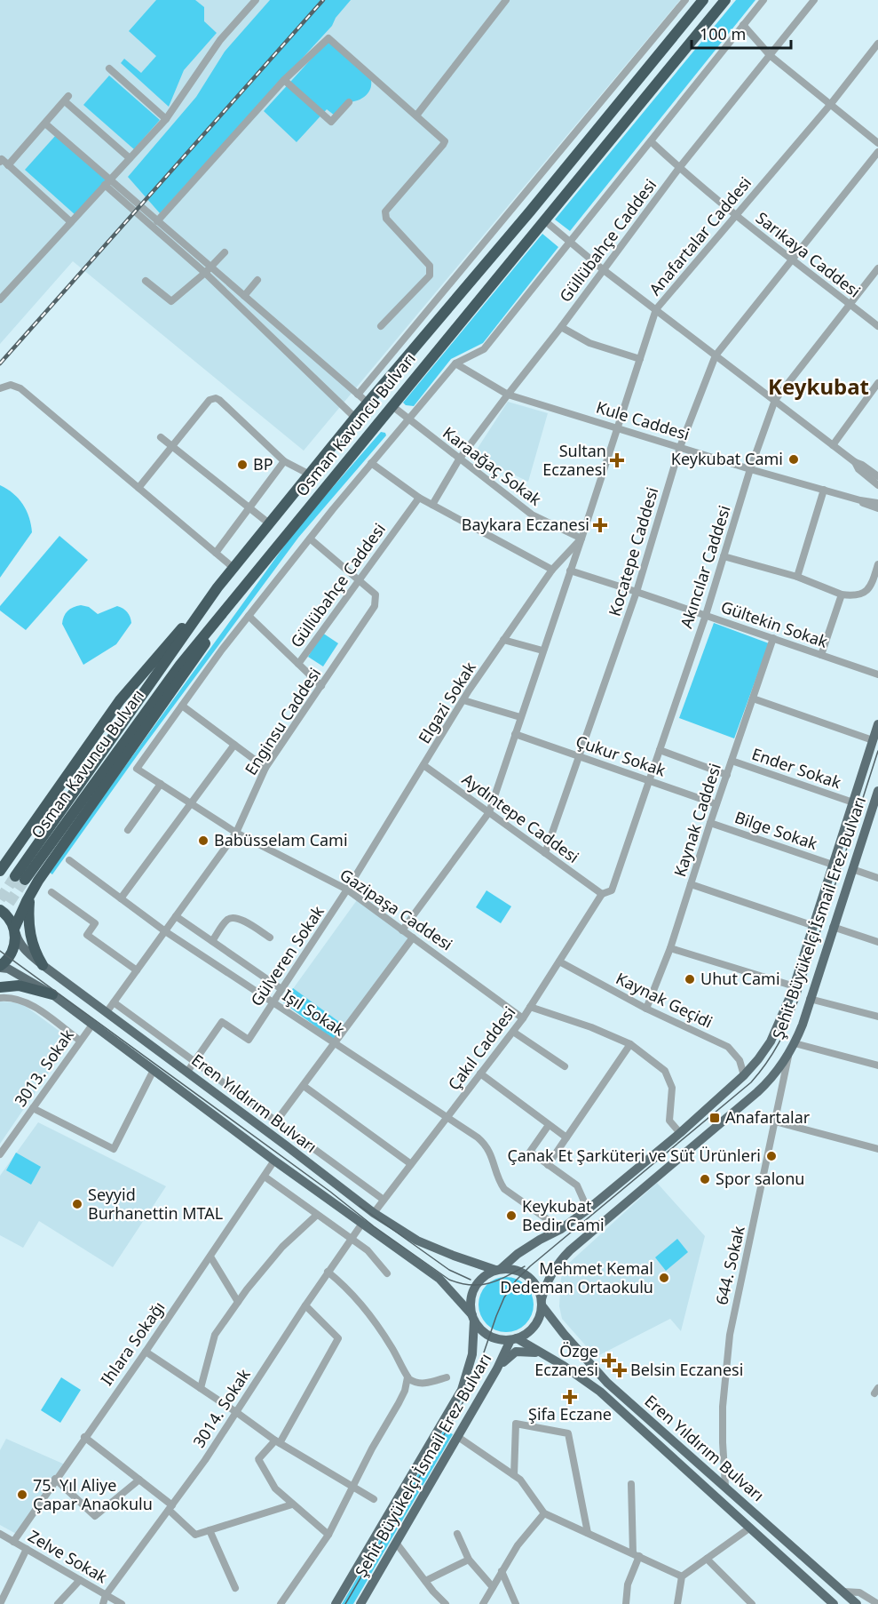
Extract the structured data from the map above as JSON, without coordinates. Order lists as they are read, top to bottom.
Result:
{
  "streets": {
    "highway": ["Osman Kavuncu Bulvarı"],
    "main road": ["Şehit Büyükelçi İsmail Erez Bulvarı", "Eren Yıldırım Bulvarı"],
    "street": [
      "Anafartalar Caddesi",
      "Güllübahçe Caddesi",
      "Sarıkaya Caddesi",
      "Kule Caddesi",
      "Karaağaç Sokak",
      "Kocatepe Caddesi",
      "Akıncılar Caddesi",
      "Gültekin Sokak",
      "Elgazi Sokak",
      "Enginsu Caddesi",
      "Çukur Sokak",
      "Ender Sokak",
      "Aydıntepe Caddesi",
      "Kaynak Caddesi",
      "Bilge Sokak",
      "Gazipaşa Caddesi",
      "Gülveren Sokak",
      "Kaynak Geçidi",
      "Işıl Sokak",
      "Çakıl Caddesi",
      "3013. Sokak",
      "644. Sokak",
      "Ihlara Sokağı",
      "3014. Sokak",
      "Zelve Sokak"
    ]
  },
  "crossings": [
    ["Anafartalar Caddesi", "Sarıkaya Caddesi"],
    ["Anafartalar Caddesi", "Kule Caddesi"],
    ["Anafartalar Caddesi", "Karaağaç Sokak"],
    ["Anafartalar Caddesi", "Gültekin Sokak"],
    ["Anafartalar Caddesi", "Elgazi Sokak"],
    ["Anafartalar Caddesi", "Çukur Sokak"],
    ["Anafartalar Caddesi", "Aydıntepe Caddesi"],
    ["Anafartalar Caddesi", "Gazipaşa Caddesi"],
    ["Güllübahçe Caddesi", "Sarıkaya Caddesi"],
    ["Güllübahçe Caddesi", "Kule Caddesi"],
    ["Güllübahçe Caddesi", "Karaağaç Sokak"],
    ["Güllübahçe Caddesi", "Enginsu Caddesi"],
    ["Sarıkaya Caddesi", "Kocatepe Caddesi"],
    ["Sarıkaya Caddesi", "Akıncılar Caddesi"],
    ["Kule Caddesi", "Kocatepe Caddesi"],
    ["Kule Caddesi", "Akıncılar Caddesi"],
    ["Osman Kavuncu Bulvarı", "Karaağaç Sokak"],
    ["Karaağaç Sokak", "Elgazi Sokak"],
    ["Kocatepe Caddesi", "Gültekin Sokak"],
    ["Kocatepe Caddesi", "Çukur Sokak"],
    ["Kocatepe Caddesi", "Aydıntepe Caddesi"],
    ["Akıncılar Caddesi", "Gültekin Sokak"],
    ["Akıncılar Caddesi", "Çukur Sokak"],
    ["Akıncılar Caddesi", "Aydıntepe Caddesi"],
    ["Akıncılar Caddesi", "Çakıl Caddesi"],
    ["Gültekin Sokak", "Kaynak Caddesi"],
    ["Elgazi Sokak", "Aydıntepe Caddesi"],
    ["Elgazi Sokak", "Gazipaşa Caddesi"],
    ["Elgazi Sokak", "Gülveren Sokak"],
    ["Enginsu Caddesi", "Gazipaşa Caddesi"],
    ["Enginsu Caddesi", "Işıl Sokak"],
    ["Enginsu Caddesi", "Eren Yıldırım Bulvarı"],
    ["Çukur Sokak", "Kaynak Caddesi"],
    ["Ender Sokak", "Kaynak Caddesi"],
    ["Ender Sokak", "Şehit Büyükelçi İsmail Erez Bulvarı"],
    ["Aydıntepe Caddesi", "Çakıl Caddesi"],
    ["Kaynak Caddesi", "Bilge Sokak"],
    ["Kaynak Caddesi", "Kaynak Geçidi"],
    ["Bilge Sokak", "Şehit Büyükelçi İsmail Erez Bulvarı"],
    ["Gazipaşa Caddesi", "Gülveren Sokak"],
    ["Gazipaşa Caddesi", "Çakıl Caddesi"],
    ["Şehit Büyükelçi İsmail Erez Bulvarı", "Kaynak Geçidi"],
    ["Şehit Büyükelçi İsmail Erez Bulvarı", "Işıl Sokak"],
    ["Şehit Büyükelçi İsmail Erez Bulvarı", "Eren Yıldırım Bulvarı"],
    ["Şehit Büyükelçi İsmail Erez Bulvarı", "644. Sokak"],
    ["Gülveren Sokak", "Işıl Sokak"],
    ["Gülveren Sokak", "Eren Yıldırım Bulvarı"],
    ["Kaynak Geçidi", "Çakıl Caddesi"],
    ["Işıl Sokak", "Çakıl Caddesi"],
    ["Çakıl Caddesi", "Eren Yıldırım Bulvarı"],
    ["3013. Sokak", "Eren Yıldırım Bulvarı"],
    ["Eren Yıldırım Bulvarı", "644. Sokak"],
    ["Eren Yıldırım Bulvarı", "Ihlara Sokağı"],
    ["Eren Yıldırım Bulvarı", "3014. Sokak"],
    ["Ihlara Sokağı", "Zelve Sokak"],
    ["3014. Sokak", "Zelve Sokak"]
  ],
  "districts": ["Keykubat"],
  "places": {
    "other": [
      "Keykubat Cami",
      "BP",
      "Babüsselam Cami",
      "Uhut Cami",
      "Çanak Et Şarküteri ve Süt Ürünleri",
      "Spor salonu",
      "Seyyid Burhanettin MTAL",
      "Keykubat Bedir Cami",
      "Mehmet Kemal Dedeman Ortaokulu",
      "75. Yıl Aliye Çapar Anaokulu"
    ],
    "health": [
      "Sultan Eczanesi",
      "Baykara Eczanesi",
      "Özge Eczanesi",
      "Belsin Eczanesi",
      "Şifa Eczane"
    ],
    "transit": ["Anafartalar"]
  },
  "scale_bar": "100 m"
}
